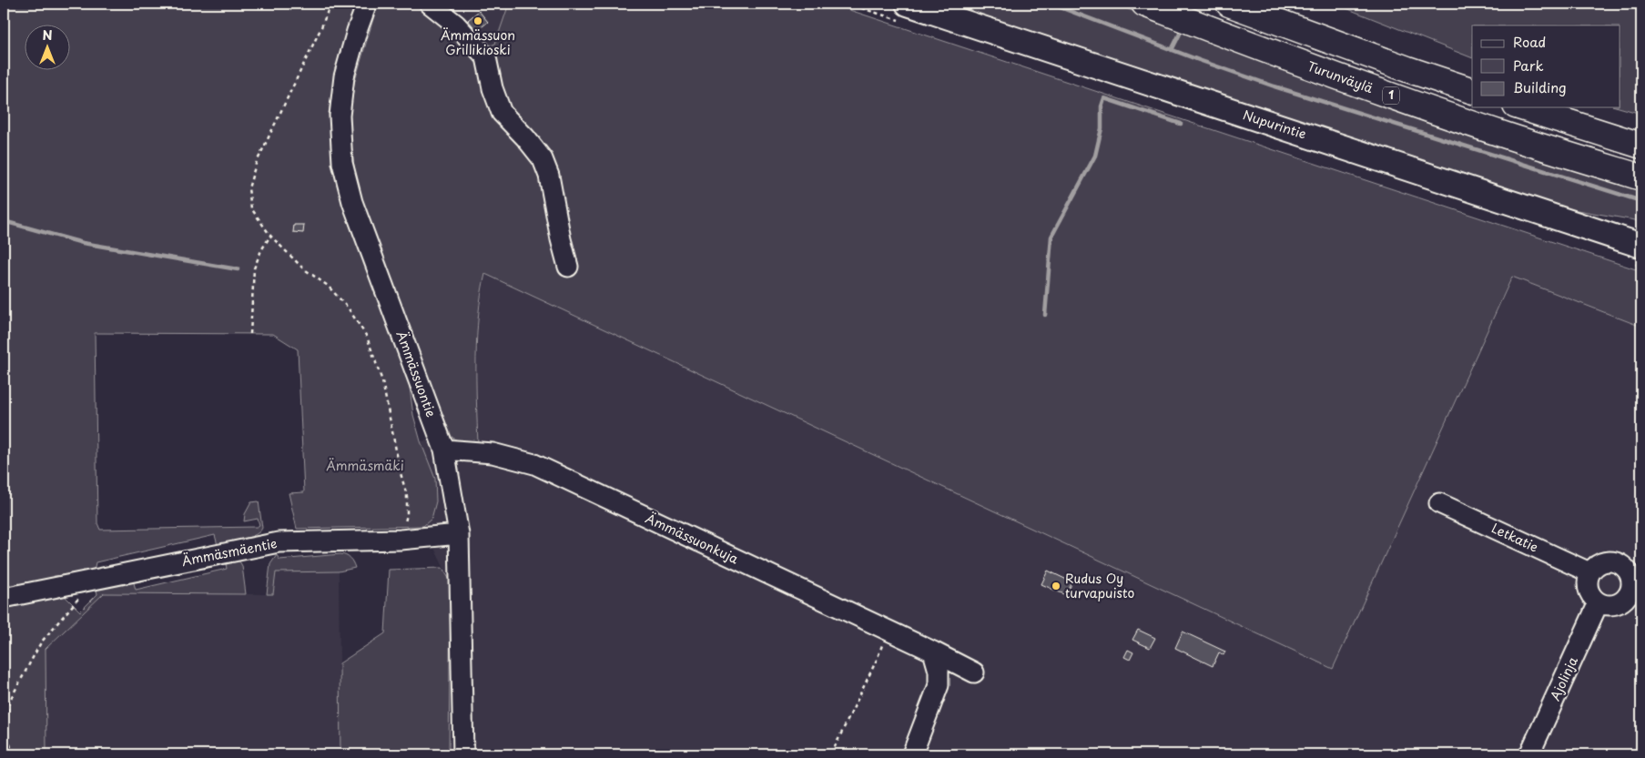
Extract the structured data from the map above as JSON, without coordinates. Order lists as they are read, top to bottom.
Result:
{
  "streets": {
    "highway": ["Turunväylä", "1"],
    "main road": ["Nupurintie"],
    "street": [
      "Ämmässuontie",
      "Letkatie",
      "Ämmässuonkuja",
      "Ämmäsmäentie",
      "Ajolinja"
    ]
  },
  "crossings": [
    ["Ämmässuontie", "Ämmässuonkuja"],
    ["Ämmässuontie", "Ämmäsmäentie"],
    ["Letkatie", "Ajolinja"]
  ],
  "parks": ["Ämmäsmäki"],
  "places": ["Ämmässuon Grillikioski", "Rudus Oy turvapuisto"],
  "legend": ["Road", "Park", "Building"],
  "north": "top"
}
